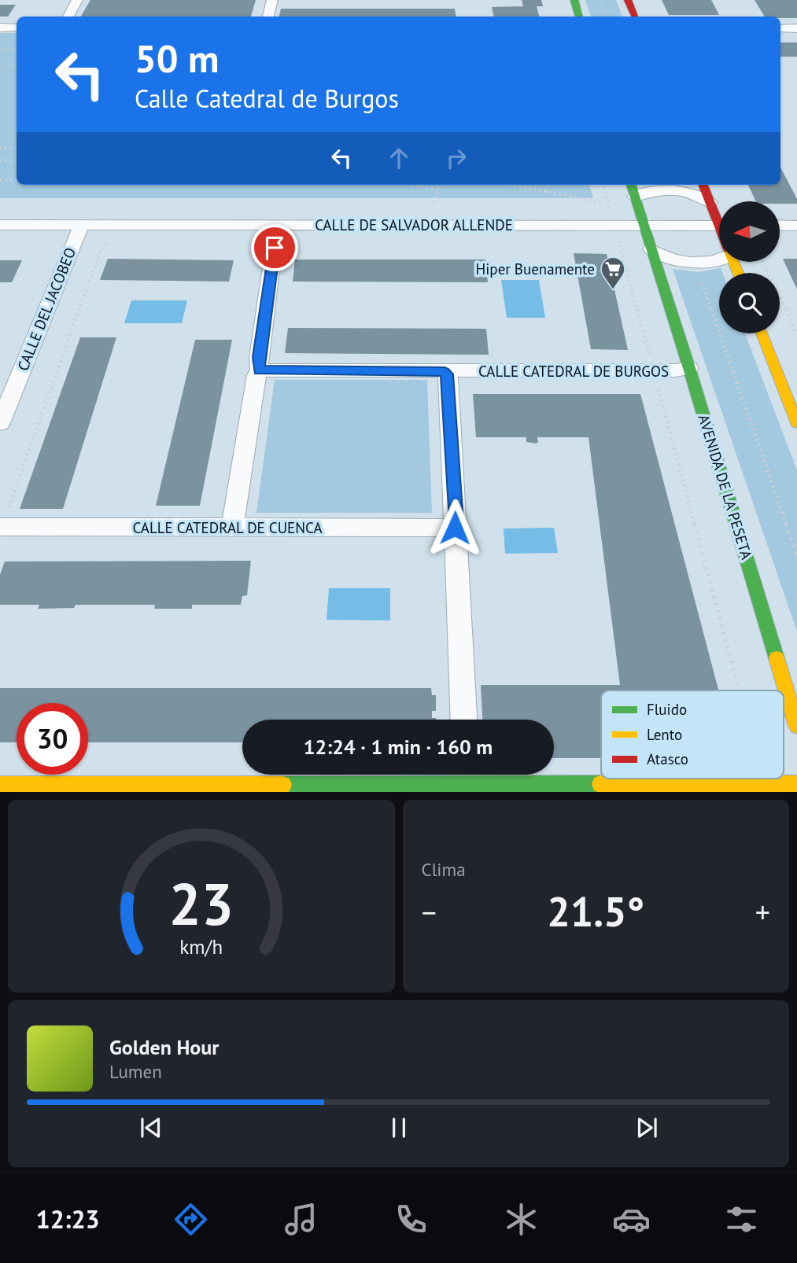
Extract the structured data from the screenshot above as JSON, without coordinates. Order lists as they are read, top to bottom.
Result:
{
  "streets": {
    "street": [
      "CALLE DE SALVADOR ALLENDE",
      "CALLE DEL JACOBEO",
      "CALLE CATEDRAL DE BURGOS",
      "AVENIDA DE LA PESETA",
      "CALLE CATEDRAL DE CUENCA"
    ]
  },
  "crossings": [
    ["CALLE DE SALVADOR ALLENDE", "CALLE DEL JACOBEO"],
    ["CALLE DE SALVADOR ALLENDE", "AVENIDA DE LA PESETA"],
    ["CALLE CATEDRAL DE BURGOS", "AVENIDA DE LA PESETA"]
  ],
  "places": {
    "supermarket": ["Hiper Buenamente"]
  },
  "legend": ["Fluido", "Lento", "Atasco"],
  "north": "left",
  "page": {
    "turn": ["50 m", "Calle Catedral de Burgos"],
    "limit": "30",
    "trip": "12:24 · 1 min · 160 m",
    "tile": "Clima",
    "heat": ["−", "21.5°", "+"],
    "song": ["Golden Hour", "Lumen"],
    "tabs": "12:23",
    "gauge": ["23", "km/h"]
  }
}
